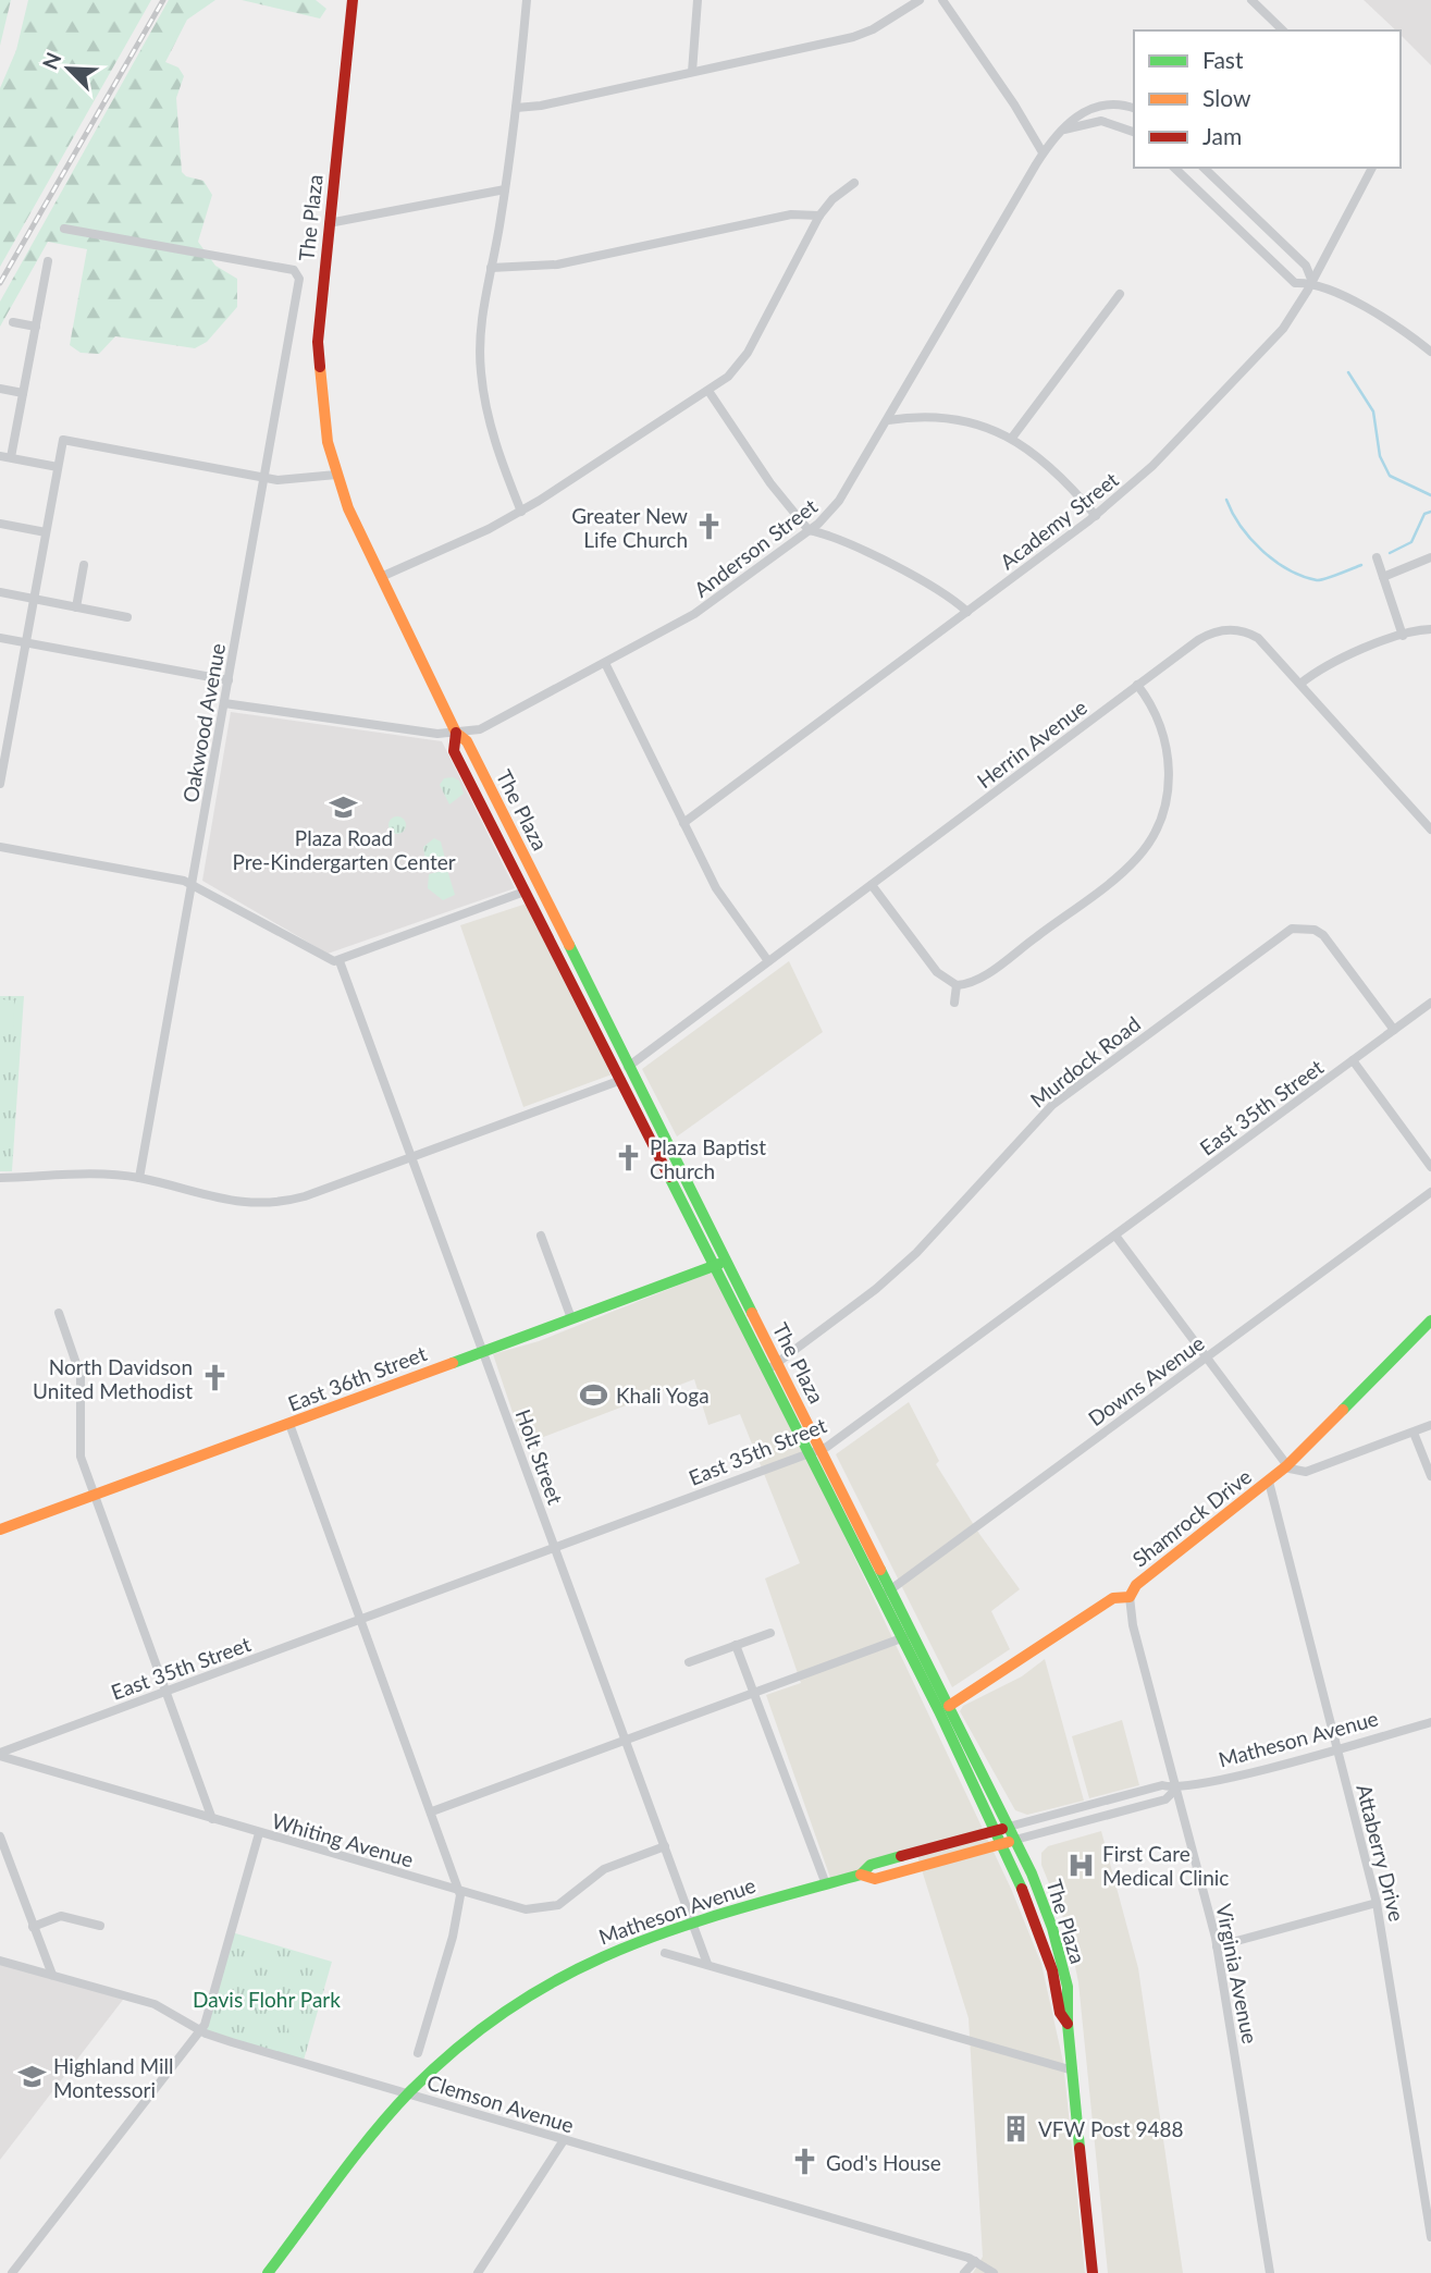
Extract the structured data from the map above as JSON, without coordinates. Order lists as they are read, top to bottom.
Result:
{
  "streets": {
    "main road": [
      "The Plaza",
      "East 36th Street",
      "Shamrock Drive",
      "Matheson Avenue"
    ],
    "street": [
      "Academy Street",
      "Anderson Street",
      "Oakwood Avenue",
      "Herrin Avenue",
      "Murdock Road",
      "East 35th Street",
      "Downs Avenue",
      "Holt Street",
      "Whiting Avenue",
      "Attaberry Drive",
      "Virginia Avenue",
      "Clemson Avenue"
    ]
  },
  "crossings": [
    ["The Plaza", "Anderson Street"],
    ["The Plaza", "Herrin Avenue"],
    ["The Plaza", "Murdock Road"],
    ["The Plaza", "East 35th Street"],
    ["The Plaza", "East 36th Street"],
    ["The Plaza", "Downs Avenue"],
    ["The Plaza", "Shamrock Drive"],
    ["The Plaza", "Matheson Avenue"],
    ["Anderson Street", "Oakwood Avenue"],
    ["Murdock Road", "East 35th Street"],
    ["East 35th Street", "Holt Street"],
    ["East 35th Street", "Whiting Avenue"],
    ["East 36th Street", "Holt Street"],
    ["Holt Street", "Matheson Avenue"],
    ["Holt Street", "Whiting Avenue"],
    ["Shamrock Drive", "Attaberry Drive"],
    ["Shamrock Drive", "Virginia Avenue"],
    ["Matheson Avenue", "Attaberry Drive"],
    ["Matheson Avenue", "Virginia Avenue"],
    ["Matheson Avenue", "Clemson Avenue"]
  ],
  "parks": ["Davis Flohr Park"],
  "places": {
    "church": [
      "Greater New Life Church",
      "Plaza Baptist Church",
      "North Davidson United Methodist",
      "God's House"
    ],
    "school or university": ["Plaza Road Pre-Kindergarten Center", "Highland Mill Montessori"],
    "sports": ["Khali Yoga"],
    "hospital": ["First Care Medical Clinic"],
    "building": ["VFW Post 9488"]
  },
  "legend": ["Fast", "Slow", "Jam"],
  "north": "top left"
}
